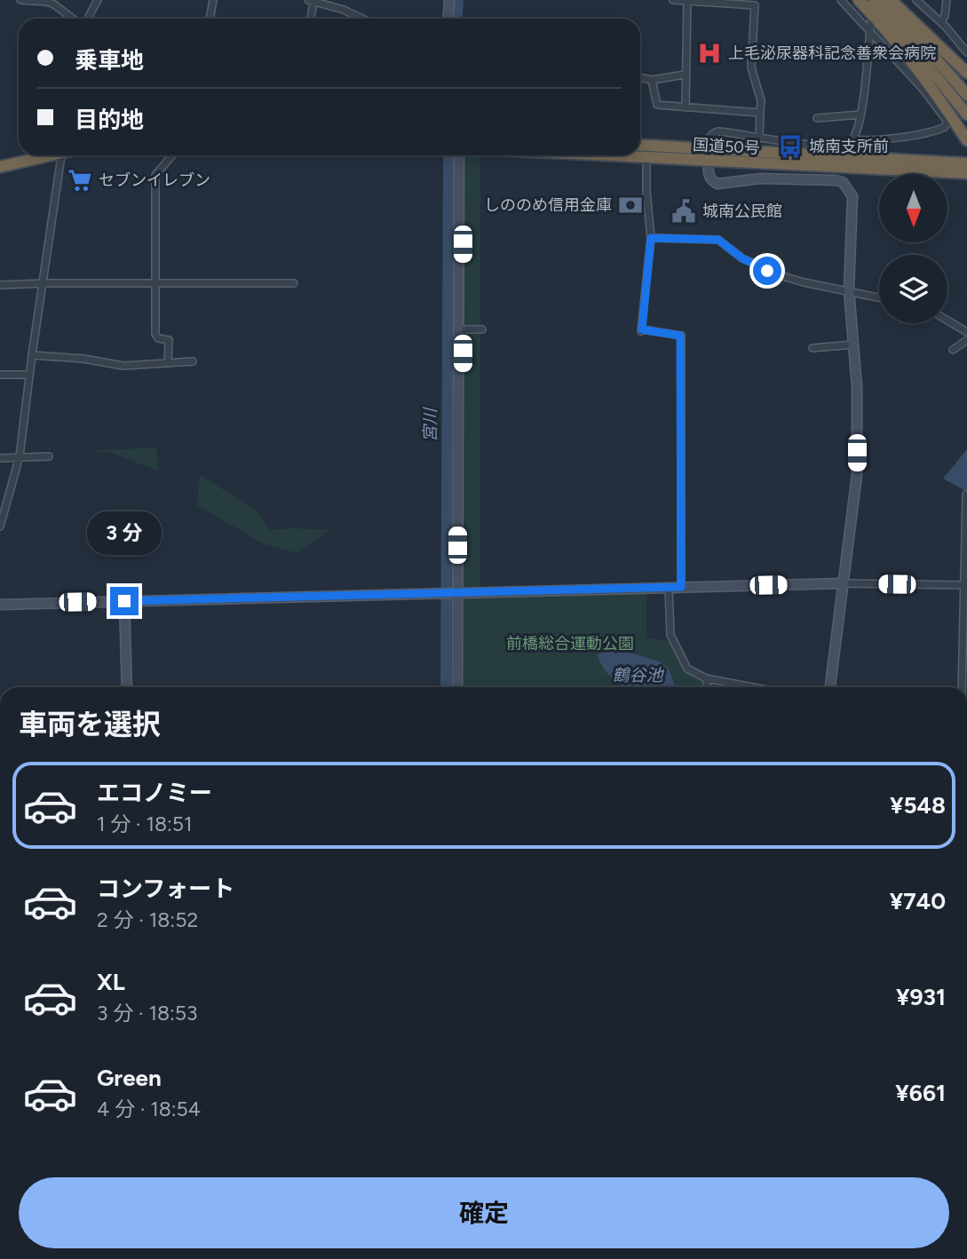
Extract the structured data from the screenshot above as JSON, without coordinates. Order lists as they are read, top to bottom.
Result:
{
  "streets": {
    "highway": ["国道50号"]
  },
  "water": ["宮川", "鶴谷池"],
  "parks": ["前橋総合運動公園"],
  "places": {
    "hospital": ["上毛泌尿器科記念善衆会病院"],
    "bus stop": ["城南支所前"],
    "supermarket": ["セブンイレブン"],
    "bank": ["しののめ信用金庫"],
    "public building": ["城南公民館"]
  },
  "north": "bottom",
  "page": {
    "banner": ["乗車地", "目的地"],
    "bubble": "3 分",
    "heading": "車両を選択",
    "list": [
      {
        "name": "エコノミー",
        "note": "1 分 · 18:51",
        "value": "¥548"
      },
      {
        "name": "コンフォート",
        "note": "2 分 · 18:52",
        "value": "¥740"
      },
      {
        "name": "XL",
        "note": "3 分 · 18:53",
        "value": "¥931"
      },
      {
        "name": "Green",
        "note": "4 分 · 18:54",
        "value": "¥661"
      }
    ],
    "buttons": "確定"
  }
}
